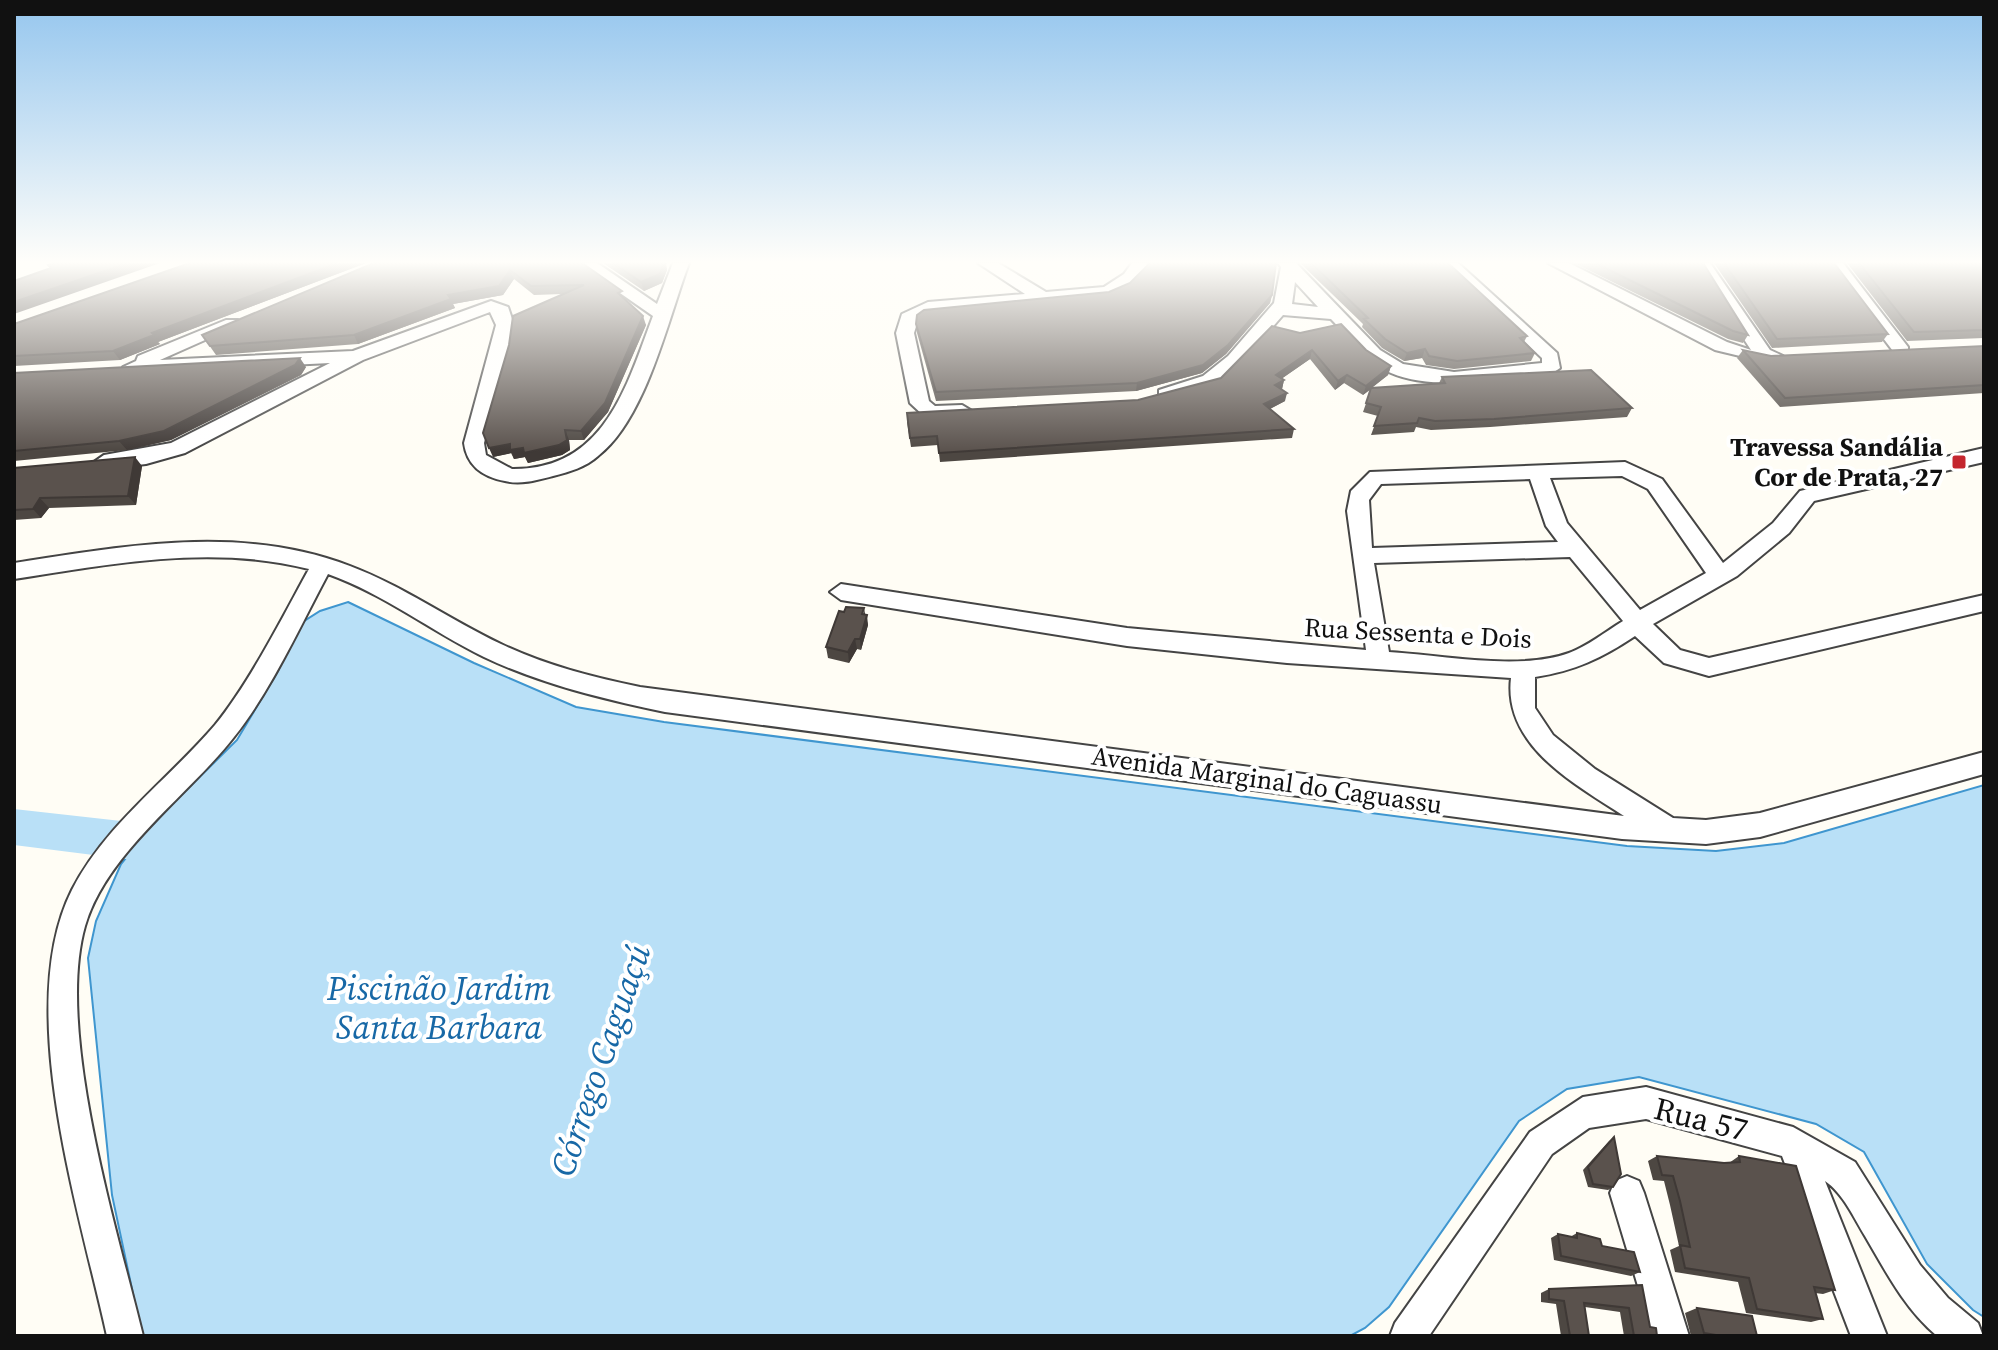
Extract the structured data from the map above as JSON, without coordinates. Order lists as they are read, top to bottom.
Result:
{
  "streets": {
    "street": ["Rua Sessenta e Dois", "Avenida Marginal do Caguassu", "Rua 57"]
  },
  "water": ["Piscinão Jardim Santa Barbara", "Córrego Caguaçú"],
  "places": {
    "transit": ["Travessa Sandália Cor de Prata, 27"]
  }
}
